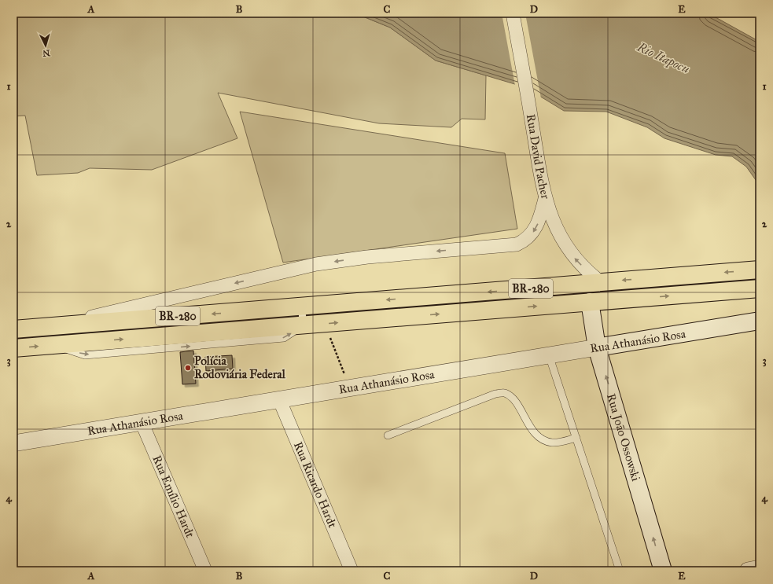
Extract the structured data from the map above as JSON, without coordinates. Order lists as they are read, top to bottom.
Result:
{
  "streets": {
    "highway": ["BR-280"],
    "main road": ["Rua Athanásio Rosa", "Rua João Ossowski"],
    "street": ["Rua David Pacher", "Rua Ricardo Hardt", "Rua Emílio Hardt"]
  },
  "crossings": [
    ["Rua David Pacher", "BR-280"],
    ["BR-280", "Rua João Ossowski"],
    ["Rua Athanásio Rosa", "Rua João Ossowski"],
    ["Rua Athanásio Rosa", "Rua Ricardo Hardt"],
    ["Rua Athanásio Rosa", "Rua Emílio Hardt"]
  ],
  "one_way": ["Rua João Ossowski"],
  "water": ["Rio Itapocu"],
  "places": ["Polícia Rodoviária Federal"],
  "north": "bottom",
  "grid": {
    "columns": [
      "A",
      "B",
      "C",
      "D",
      "E"
    ],
    "rows": [
      "1",
      "2",
      "3",
      "4"
    ]
  }
}
